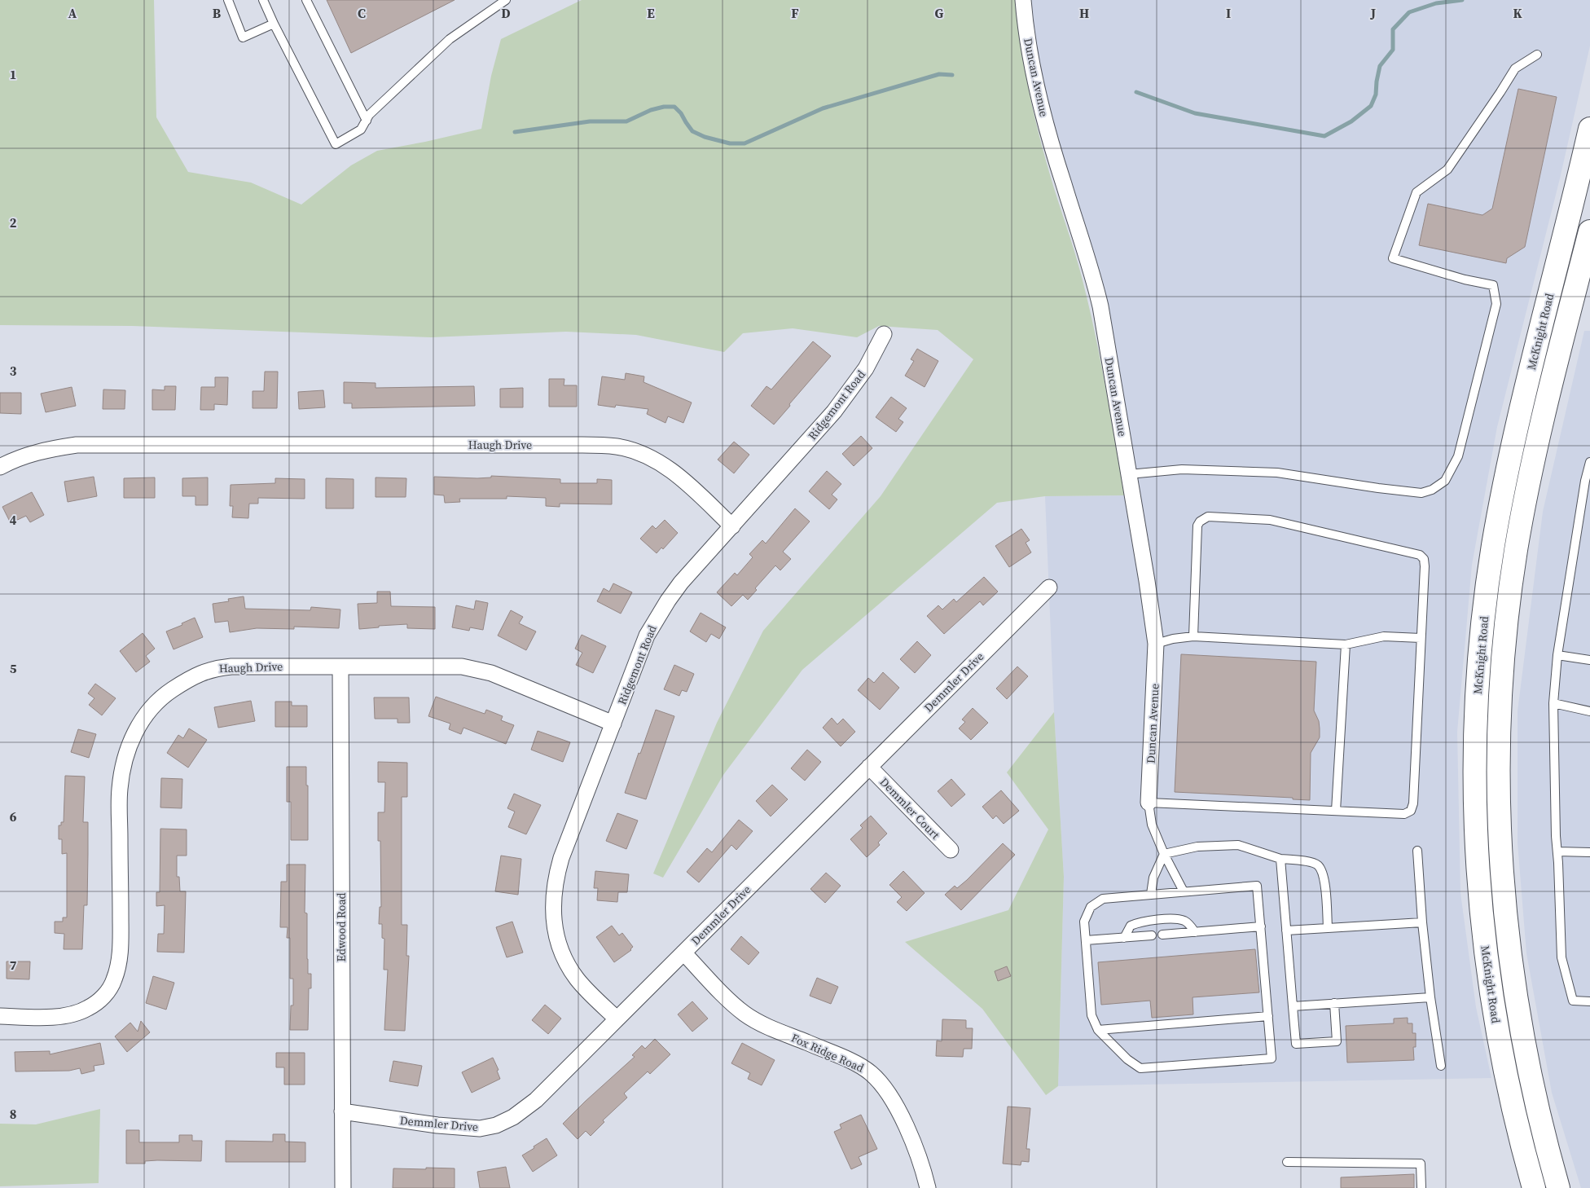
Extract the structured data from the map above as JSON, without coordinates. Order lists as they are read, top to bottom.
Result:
{
  "streets": {
    "highway": ["McKnight Road"],
    "street": [
      "Duncan Avenue",
      "Ridgemont Road",
      "Haugh Drive",
      "Demmler Drive",
      "Demmler Court",
      "Edwood Road",
      "Fox Ridge Road"
    ]
  },
  "crossings": [
    ["Ridgemont Road", "Haugh Drive"],
    ["Ridgemont Road", "Demmler Drive"],
    ["Haugh Drive", "Edwood Road"],
    ["Demmler Drive", "Demmler Court"],
    ["Demmler Drive", "Edwood Road"],
    ["Demmler Drive", "Fox Ridge Road"]
  ],
  "grid": {
    "columns": [
      "A",
      "B",
      "C",
      "D",
      "E",
      "F",
      "G",
      "H",
      "I",
      "J",
      "K"
    ],
    "rows": [
      "1",
      "2",
      "3",
      "4",
      "5",
      "6",
      "7",
      "8"
    ]
  }
}
